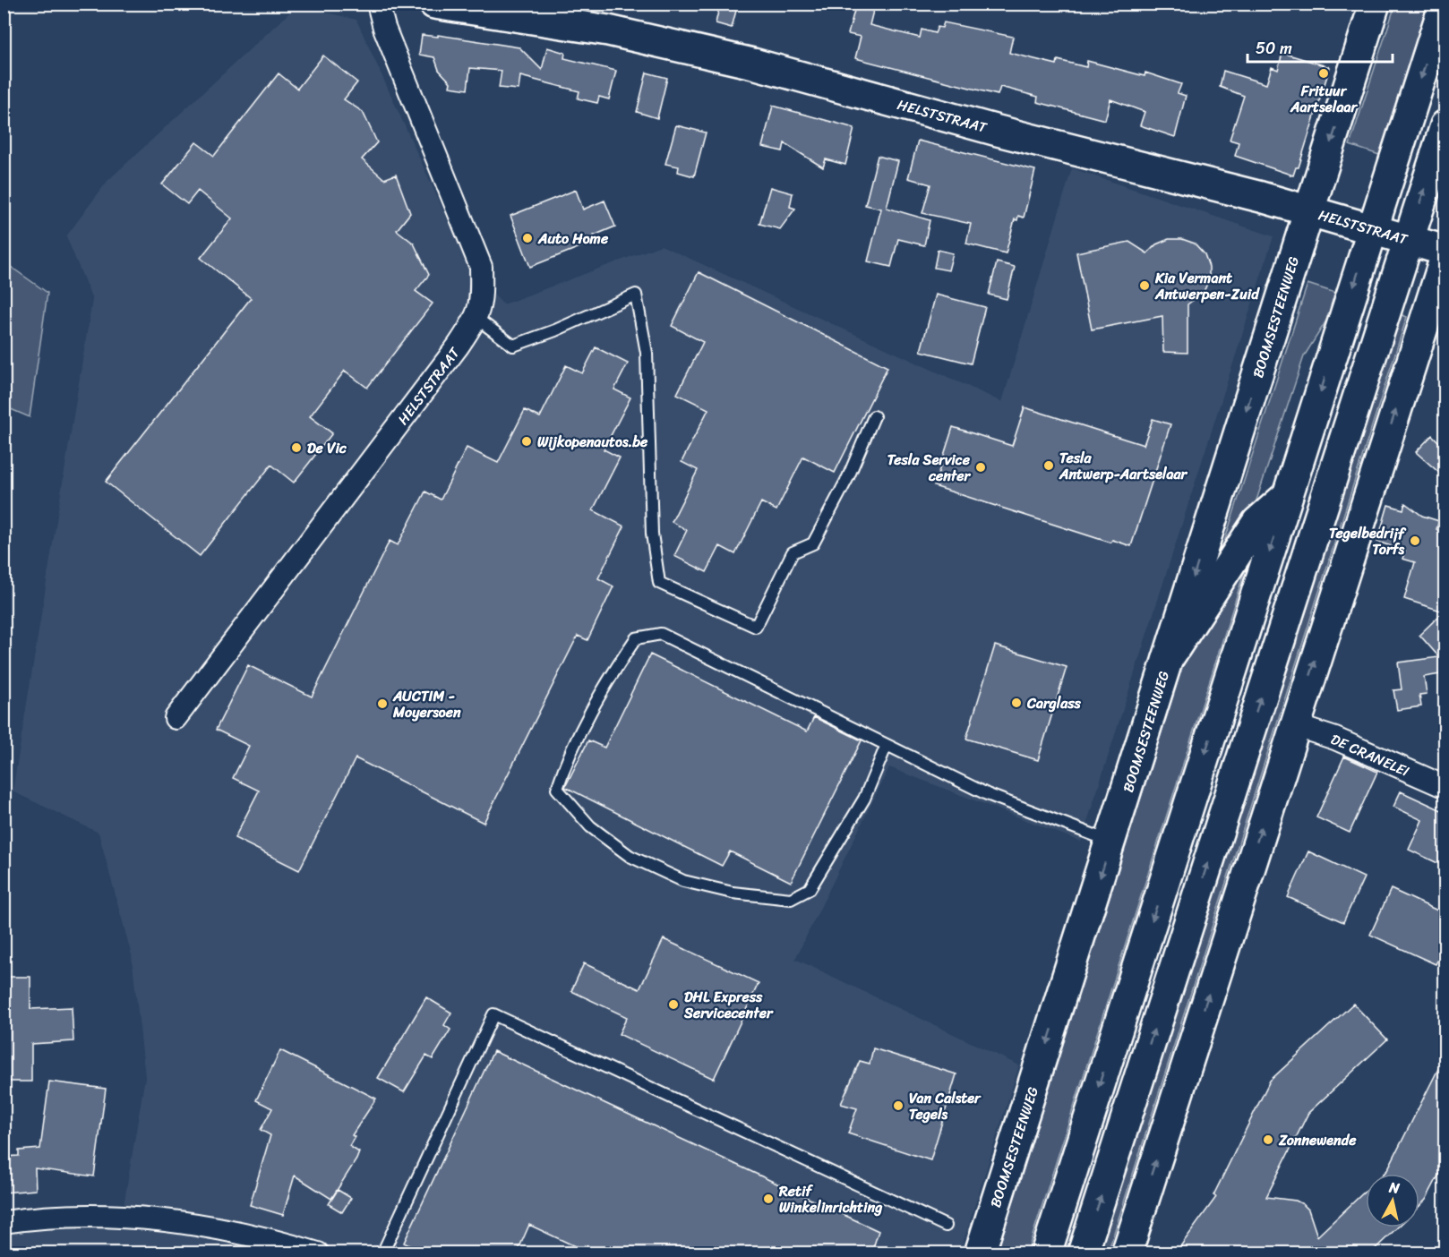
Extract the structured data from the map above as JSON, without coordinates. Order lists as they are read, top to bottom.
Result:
{
  "streets": {
    "main road": ["HELSTSTRAAT", "BOOMSESTEENWEG"],
    "street": ["DE CRANELEI"]
  },
  "crossings": [
    ["HELSTSTRAAT", "BOOMSESTEENWEG"]
  ],
  "places": [
    "Frituur Aartselaar",
    "Auto Home",
    "Kia Vermant Antwerpen-Zuid",
    "Wijkopenautos.be",
    "De Vic",
    "Tesla Antwerp-Aartselaar",
    "Tesla Service center",
    "Tegelbedrijf Torfs",
    "Carglass",
    "AUCTIM - Moyersoen",
    "DHL Express Servicecenter",
    "Van Calster Tegels",
    "Zonnewende",
    "Retif Winkelinrichting"
  ],
  "scale_bar": "50 m",
  "north": "top"
}
